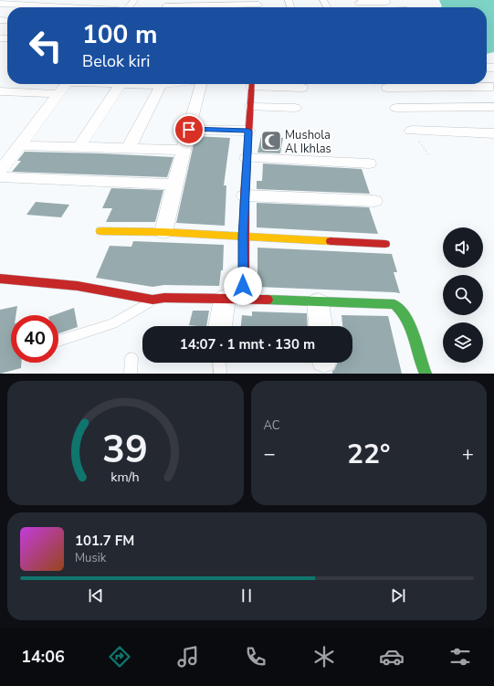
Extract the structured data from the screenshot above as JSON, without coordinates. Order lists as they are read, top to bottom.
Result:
{
  "places": {
    "mosque": ["Mushola Al Ikhlas"]
  },
  "page": {
    "turn": ["100 m", "Belok kiri"],
    "limit": "40",
    "trip": "14:07 · 1 mnt · 130 m",
    "tile": "AC",
    "heat": ["−", "22°", "+"],
    "song": ["101.7 FM", "Musik"],
    "tabs": "14:06",
    "gauge": ["39", "km/h"]
  }
}
